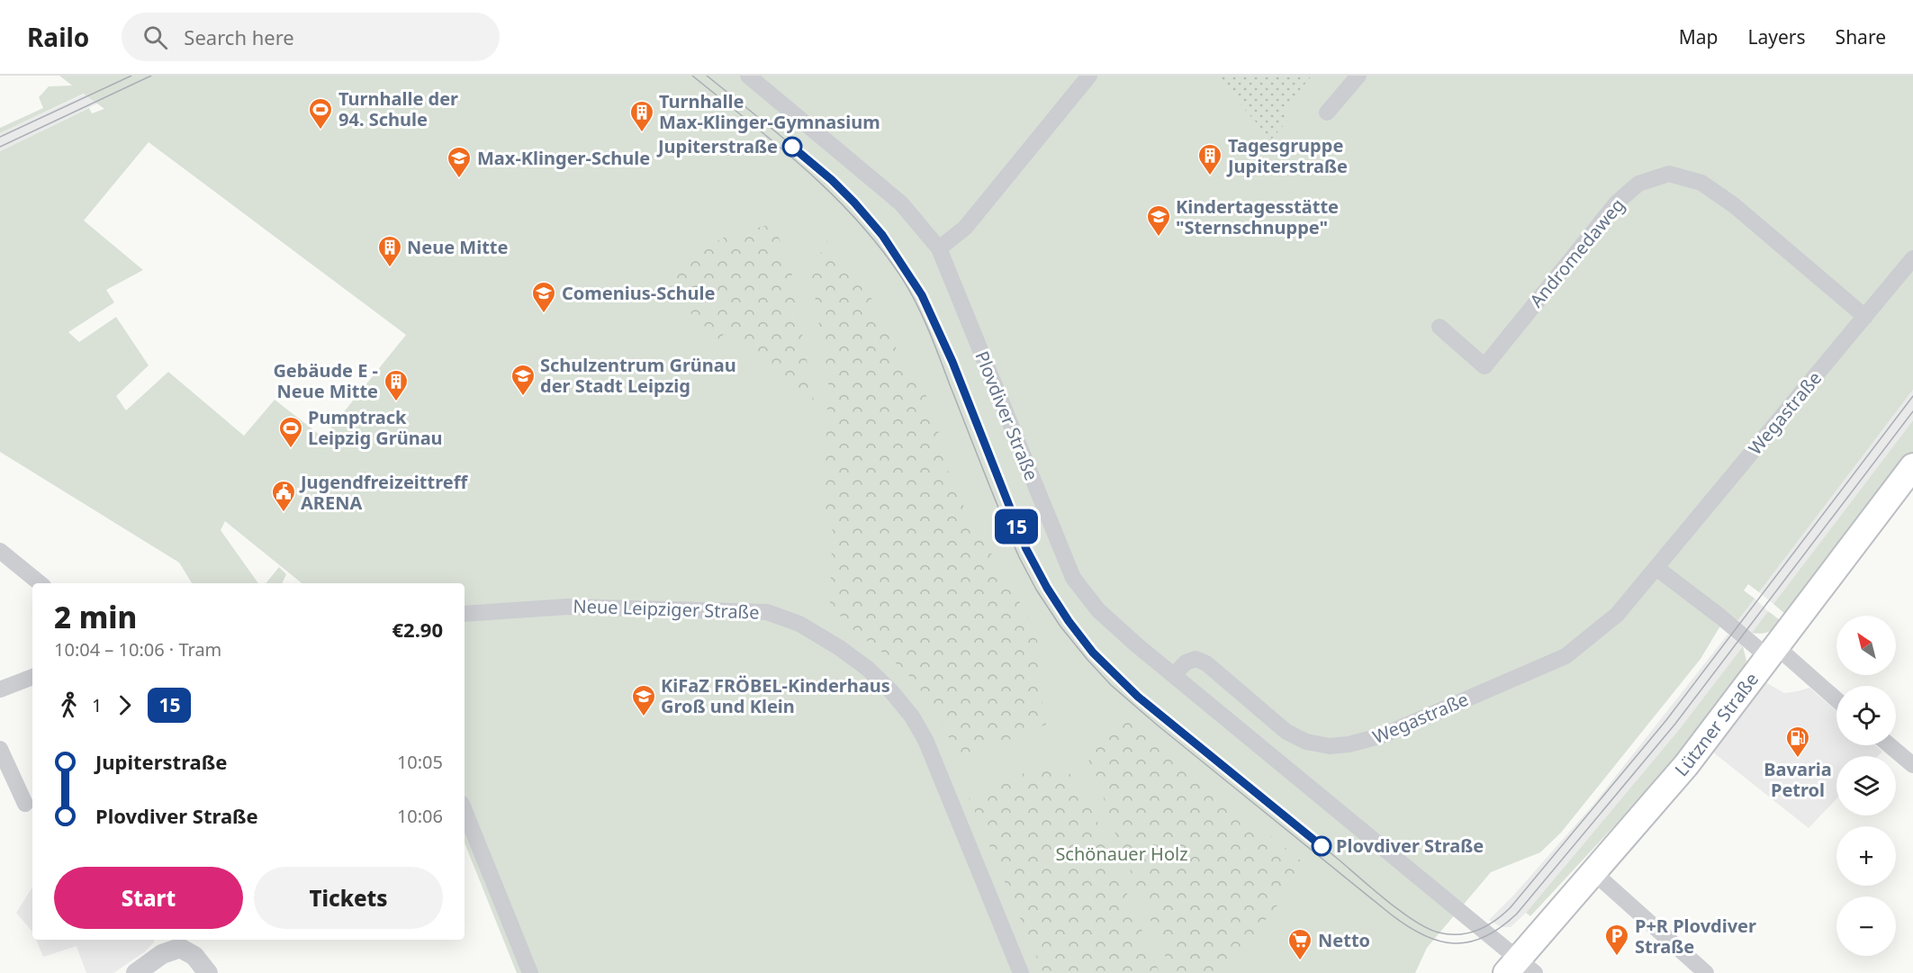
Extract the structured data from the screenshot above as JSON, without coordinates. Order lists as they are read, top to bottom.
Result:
{
  "streets": {
    "main road": ["Lützner Straße"],
    "street": [
      "Andromedaweg",
      "Wegastraße",
      "Plovdiver Straße",
      "Neue Leipziger Straße"
    ]
  },
  "crossings": [
    ["Andromedaweg", "Wegastraße"],
    ["Wegastraße", "Plovdiver Straße"],
    ["Plovdiver Straße", "Lützner Straße"]
  ],
  "parks": ["Schönauer Holz"],
  "places": {
    "sports": ["Turnhalle der 94. Schule", "Pumptrack Leipzig Grünau"],
    "building": [
      "Turnhalle Max-Klinger-Gymnasium",
      "Tagesgruppe Jupiterstraße",
      "Neue Mitte",
      "Gebäude E - Neue Mitte"
    ],
    "other": ["Jupiterstraße", "Plovdiver Straße"],
    "school or university": [
      "Max-Klinger-Schule",
      "Kindertagesstätte \"Sternschnuppe\"",
      "Comenius-Schule",
      "Schulzentrum Grünau der Stadt Leipzig",
      "KiFaZ FRÖBEL-Kinderhaus Groß und Klein"
    ],
    "public building": ["Jugendfreizeittreff ARENA"],
    "fuel station": ["Bavaria Petrol"],
    "parking": ["P+R Plovdiver Straße"],
    "supermarket": ["Netto"]
  },
  "lines": ["tram line 15"],
  "north": "top left",
  "page": {
    "header": "Railo",
    "search": "Search here",
    "nav": ["Map", "Layers", "Share"],
    "on_map": "15",
    "heading": ["2 min", "10:04 – 10:06 · Tram", "€2.90"],
    "map_buttons": ["+", "−"],
    "legs": ["1", "15"],
    "list": [
      {
        "name": "Jupiterstraße",
        "value": "10:05"
      },
      {
        "name": "Plovdiver Straße",
        "value": "10:06"
      }
    ],
    "buttons": ["Start", "Tickets"]
  }
}
